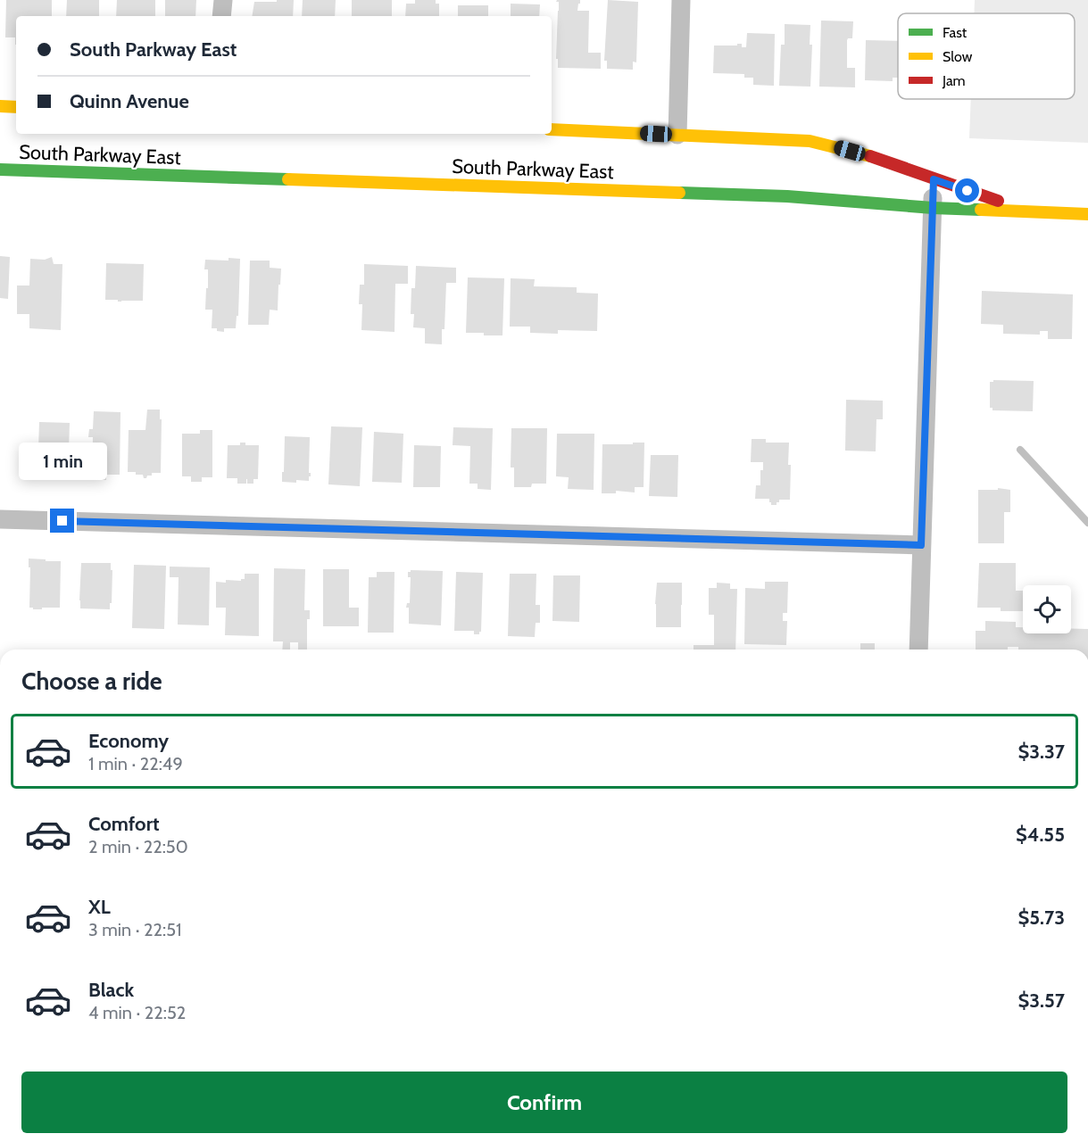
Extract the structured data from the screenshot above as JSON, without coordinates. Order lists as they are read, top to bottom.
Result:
{
  "streets": {
    "main road": ["South Parkway East"]
  },
  "legend": ["Fast", "Slow", "Jam"],
  "page": {
    "banner": ["South Parkway East", "Quinn Avenue"],
    "bubble": "1 min",
    "heading": "Choose a ride",
    "list": [
      {
        "name": "Economy",
        "note": "1 min · 22:49",
        "value": "$3.37"
      },
      {
        "name": "Comfort",
        "note": "2 min · 22:50",
        "value": "$4.55"
      },
      {
        "name": "XL",
        "note": "3 min · 22:51",
        "value": "$5.73"
      },
      {
        "name": "Black",
        "note": "4 min · 22:52",
        "value": "$3.57"
      }
    ],
    "buttons": "Confirm"
  }
}
